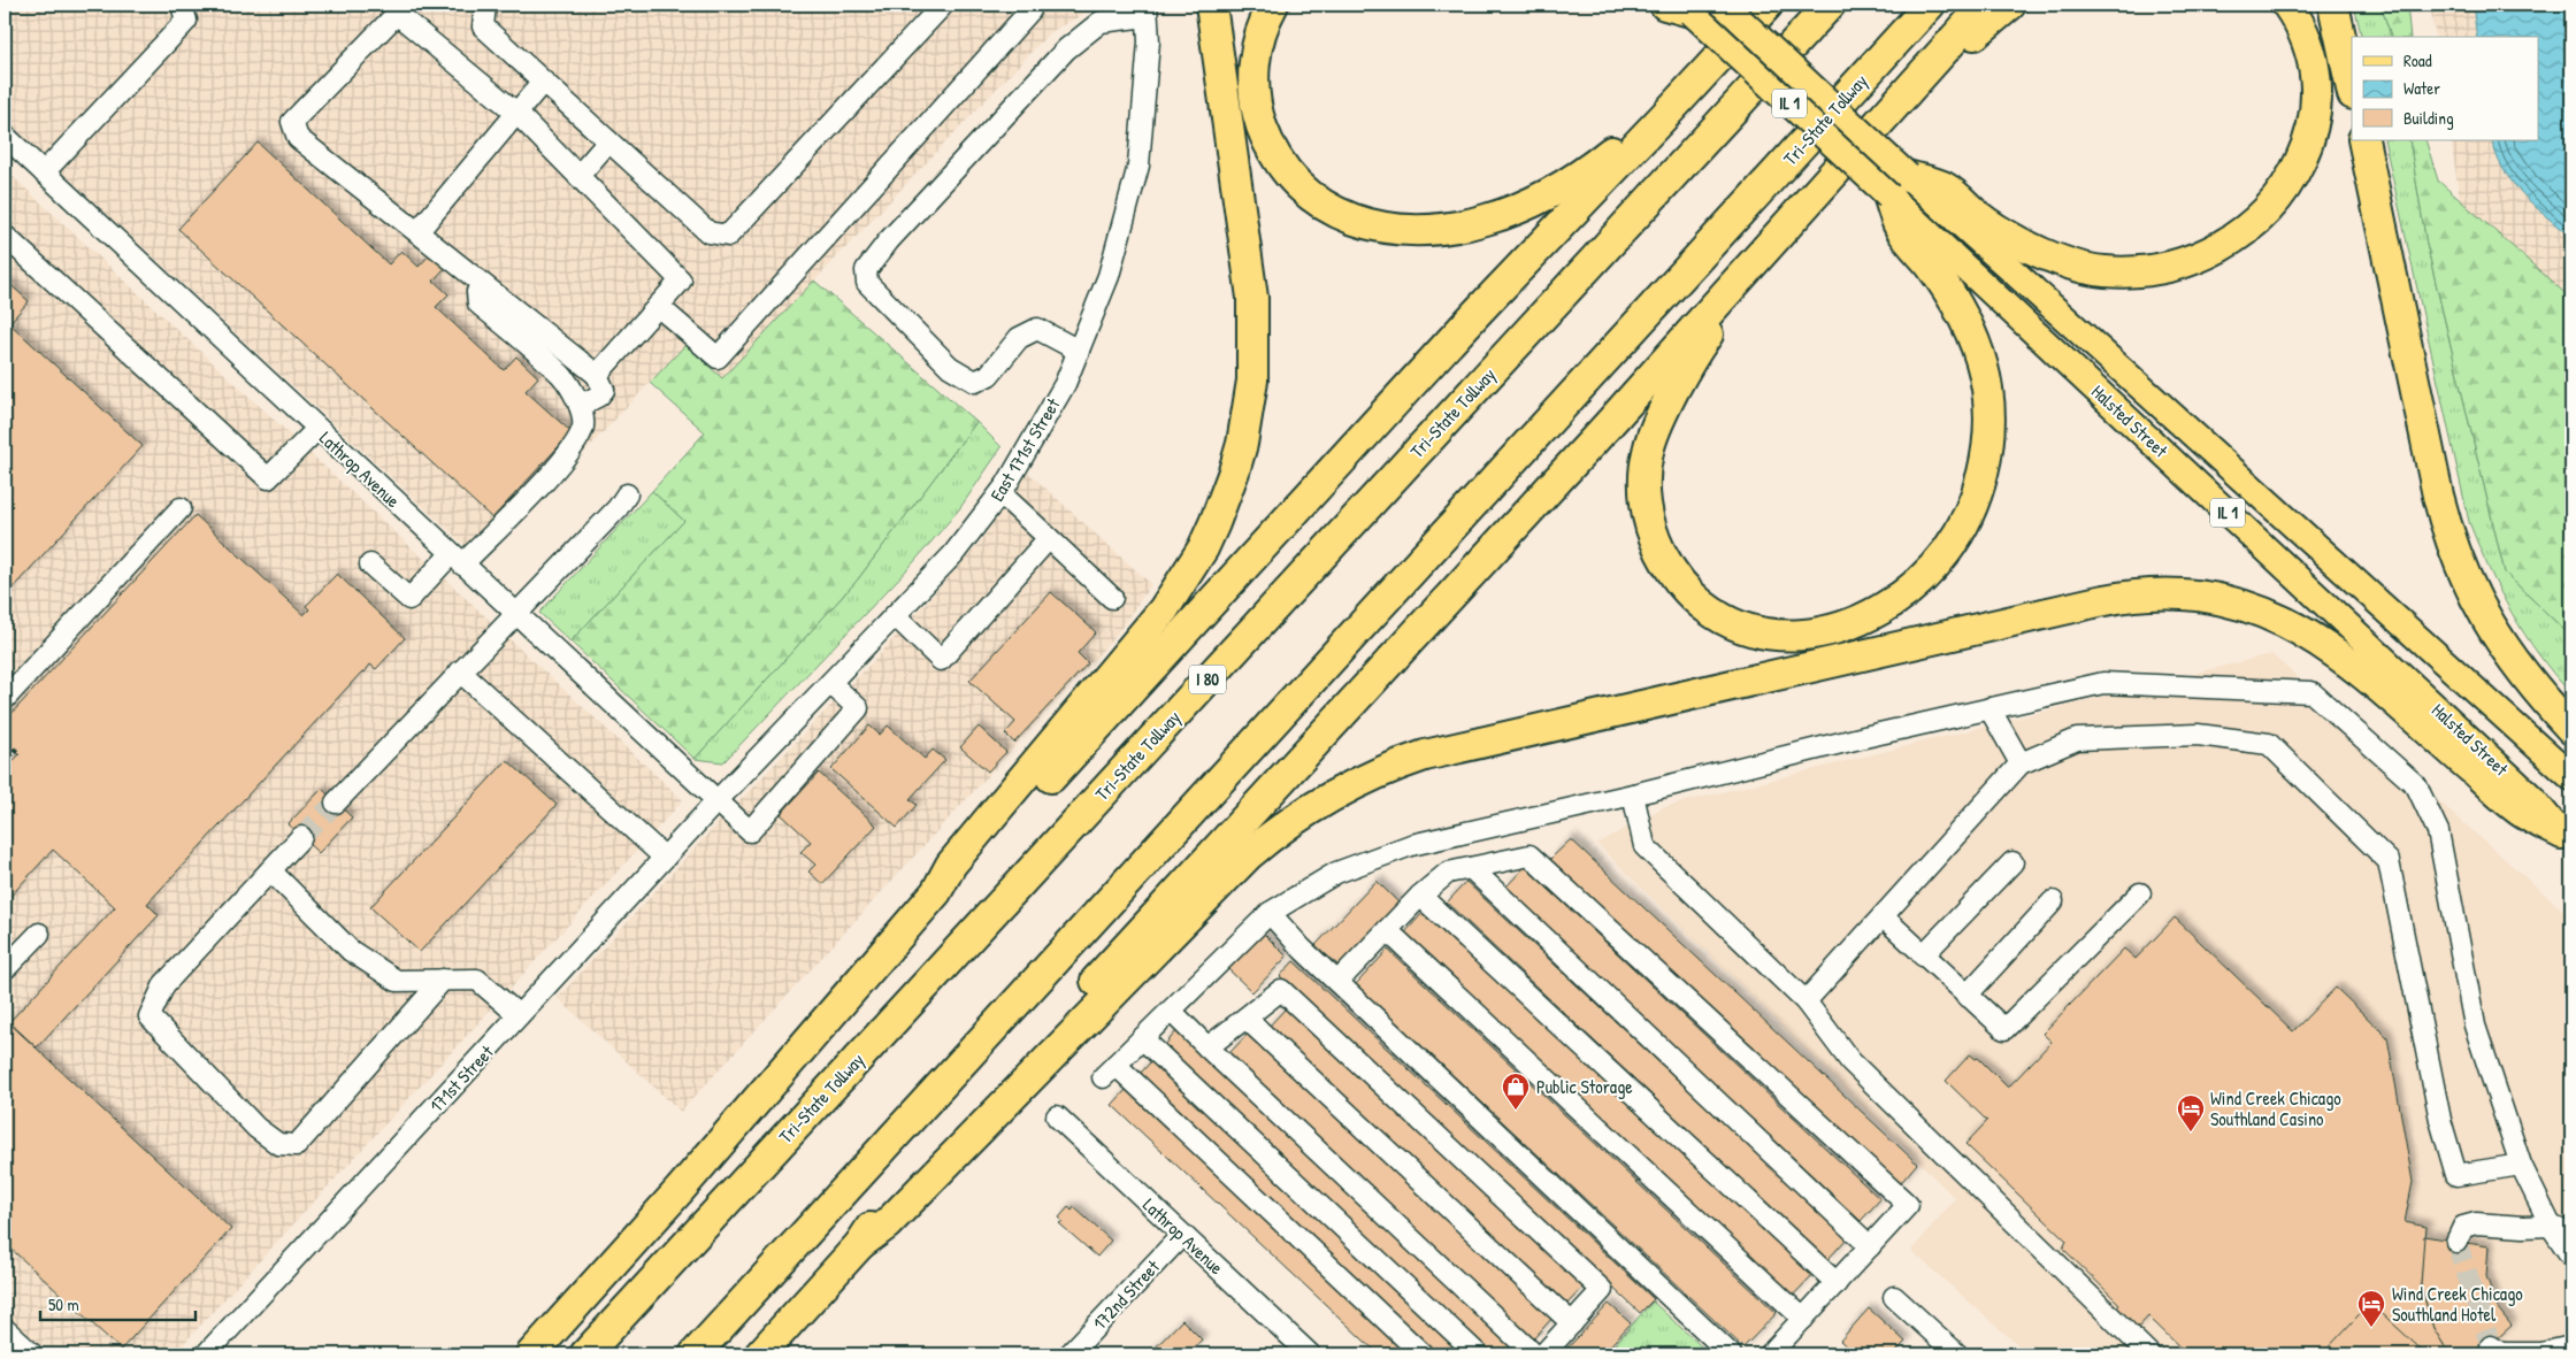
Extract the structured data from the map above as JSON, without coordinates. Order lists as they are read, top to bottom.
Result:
{
  "streets": {
    "highway": ["Tri-State Tollway", "I 80"],
    "main road": ["IL 1", "Halsted Street"],
    "street": [
      "East 171st Street",
      "Lathrop Avenue",
      "171st Street",
      "172nd Street"
    ]
  },
  "crossings": [
    ["East 171st Street", "Lathrop Avenue"],
    ["East 171st Street", "171st Street"],
    ["Lathrop Avenue", "171st Street"],
    ["Lathrop Avenue", "172nd Street"]
  ],
  "places": {
    "shop": ["Public Storage"],
    "hotel": ["Wind Creek Chicago Southland Casino", "Wind Creek Chicago Southland Hotel"]
  },
  "legend": ["Road", "Water", "Building"],
  "scale_bar": "50 m"
}
